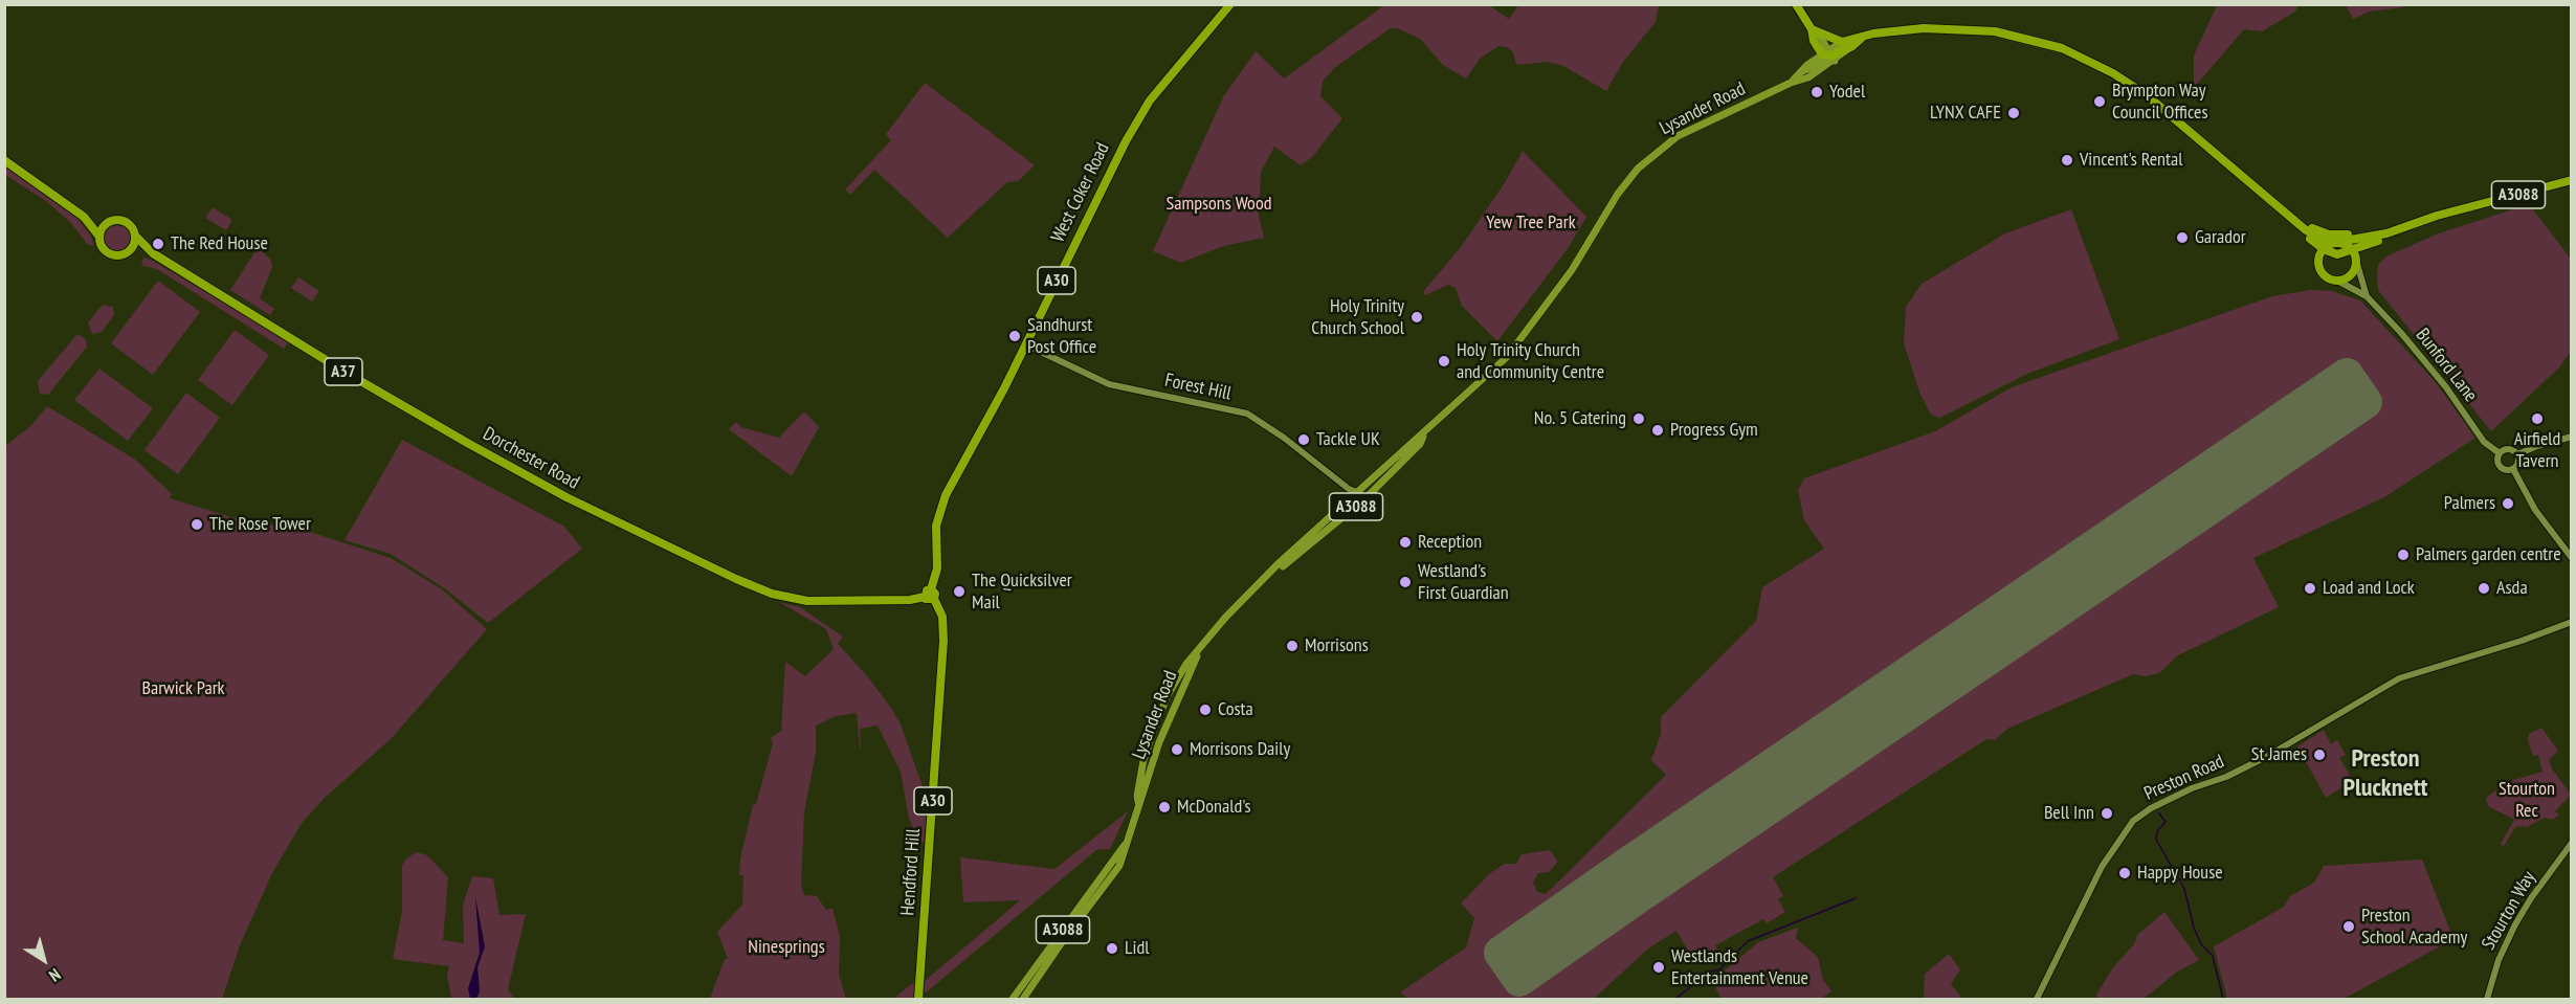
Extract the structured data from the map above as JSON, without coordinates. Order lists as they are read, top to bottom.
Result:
{
  "streets": {
    "highway": [
      "West Coker Road",
      "A3088",
      "A30",
      "A37",
      "Dorchester Road",
      "Hendford Hill"
    ],
    "main road": ["Lysander Road"],
    "street": [
      "Bunford Lane",
      "Forest Hill",
      "Preston Road",
      "Stourton Way"
    ]
  },
  "crossings": [
    ["Lysander Road", "A3088"],
    ["Lysander Road", "Forest Hill"],
    ["West Coker Road", "Forest Hill"],
    ["West Coker Road", "Dorchester Road"],
    ["West Coker Road", "Hendford Hill"],
    ["A3088", "Bunford Lane"],
    ["Dorchester Road", "Hendford Hill"]
  ],
  "districts": ["Preston Plucknett"],
  "parks": [
    "Sampsons Wood",
    "Yew Tree Park",
    "Barwick Park",
    "Stourton Rec",
    "Ninesprings"
  ],
  "places": [
    "Yodel",
    "Brympton Way Council Offices",
    "LYNX CAFE",
    "Vincent's Rental",
    "Garador",
    "The Red House",
    "Holy Trinity Church School",
    "Sandhurst Post Office",
    "Holy Trinity Church and Community Centre",
    "No. 5 Catering",
    "Airfield Tavern",
    "Progress Gym",
    "Tackle UK",
    "Palmers",
    "The Rose Tower",
    "Reception",
    "Palmers garden centre",
    "Westland's First Guardian",
    "Load and Lock",
    "Asda",
    "The Quicksilver Mail",
    "Morrisons",
    "Costa",
    "Morrisons Daily",
    "St James",
    "McDonald's",
    "Bell Inn",
    "Happy House",
    "Preston School Academy",
    "Lidl",
    "Westlands Entertainment Venue"
  ],
  "north": "bottom right"
}
